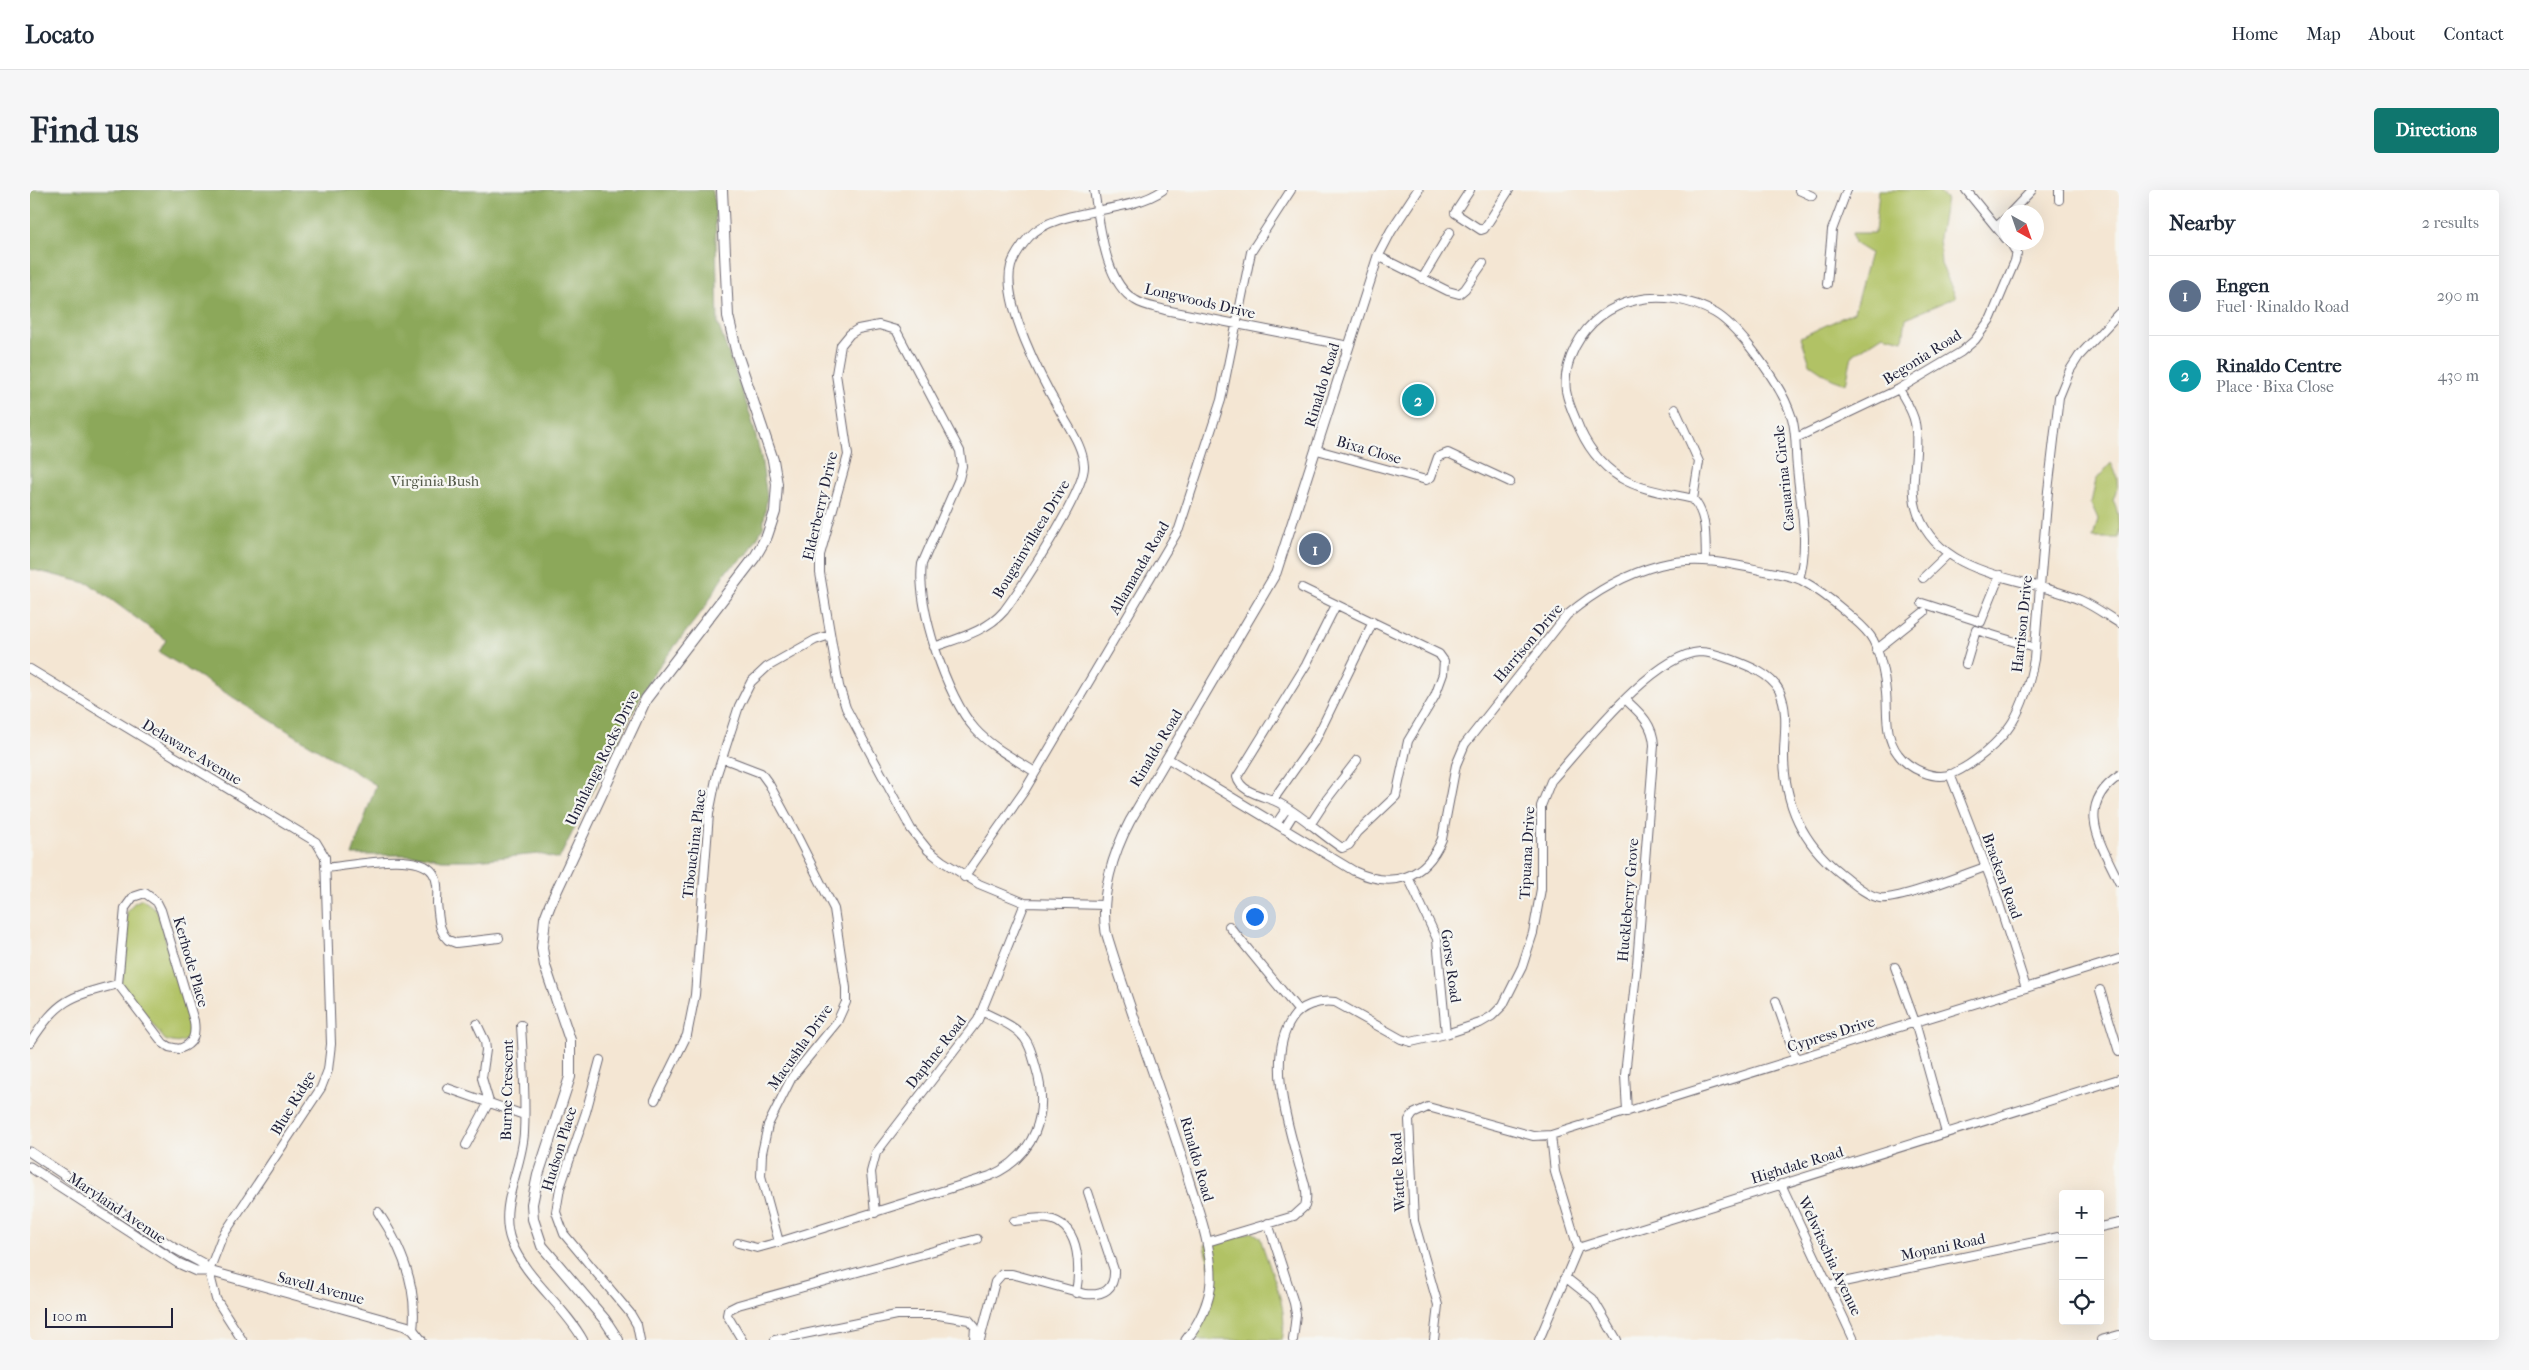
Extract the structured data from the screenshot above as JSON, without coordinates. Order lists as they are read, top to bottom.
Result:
{
  "streets": {
    "main road": ["Umhlanga Rocks Drive"],
    "street": [
      "Longwoods Drive",
      "Begonia Road",
      "Rinaldo Road",
      "Bixa Close",
      "Casuarina Circle",
      "Elderberry Drive",
      "Bougainvillaea Drive",
      "Allamanda Road",
      "Harrison Drive",
      "Delaware Avenue",
      "Tibouchina Place",
      "Tipuana Drive",
      "Bracken Road",
      "Huckleberry Grove",
      "Kerhode Place",
      "Gorse Road",
      "Cypress Drive",
      "Macushla Drive",
      "Daphne Road",
      "Burne Crescent",
      "Blue Ridge",
      "Hudson Place",
      "Highdale Road",
      "Wattle Road",
      "Maryland Avenue",
      "Mopani Road",
      "Welwitschia Avenue",
      "Savell Avenue"
    ]
  },
  "crossings": [
    ["Longwoods Drive", "Rinaldo Road"],
    ["Longwoods Drive", "Bougainvillaea Drive"],
    ["Longwoods Drive", "Allamanda Road"],
    ["Begonia Road", "Casuarina Circle"],
    ["Rinaldo Road", "Bixa Close"],
    ["Rinaldo Road", "Elderberry Drive"],
    ["Rinaldo Road", "Harrison Drive"],
    ["Casuarina Circle", "Harrison Drive"],
    ["Elderberry Drive", "Bougainvillaea Drive"],
    ["Elderberry Drive", "Allamanda Road"],
    ["Elderberry Drive", "Tibouchina Place"],
    ["Elderberry Drive", "Daphne Road"],
    ["Harrison Drive", "Bracken Road"],
    ["Harrison Drive", "Gorse Road"],
    ["Delaware Avenue", "Blue Ridge"],
    ["Tibouchina Place", "Macushla Drive"],
    ["Tipuana Drive", "Bracken Road"],
    ["Tipuana Drive", "Huckleberry Grove"],
    ["Tipuana Drive", "Gorse Road"],
    ["Bracken Road", "Cypress Drive"],
    ["Huckleberry Grove", "Cypress Drive"],
    ["Cypress Drive", "Wattle Road"],
    ["Blue Ridge", "Savell Avenue"],
    ["Highdale Road", "Welwitschia Avenue"],
    ["Maryland Avenue", "Savell Avenue"],
    ["Mopani Road", "Welwitschia Avenue"]
  ],
  "parks": ["Virginia Bush"],
  "scale_bar": "100 m",
  "north": "bottom right",
  "page": {
    "header": "Locato",
    "nav": [
      "Home",
      "Map",
      "About",
      "Contact"
    ],
    "buttons": "Directions",
    "title": "Find us",
    "heading": ["Nearby", "2 results"],
    "list": [
      {
        "mark": "1",
        "name": "Engen",
        "note": "Fuel · Rinaldo Road",
        "value": "290 m"
      },
      {
        "mark": "2",
        "name": "Rinaldo Centre",
        "note": "Place · Bixa Close",
        "value": "430 m"
      }
    ],
    "pins": ["2", "1"],
    "map_buttons": ["+", "−"],
    "scale": "100 m"
  }
}
